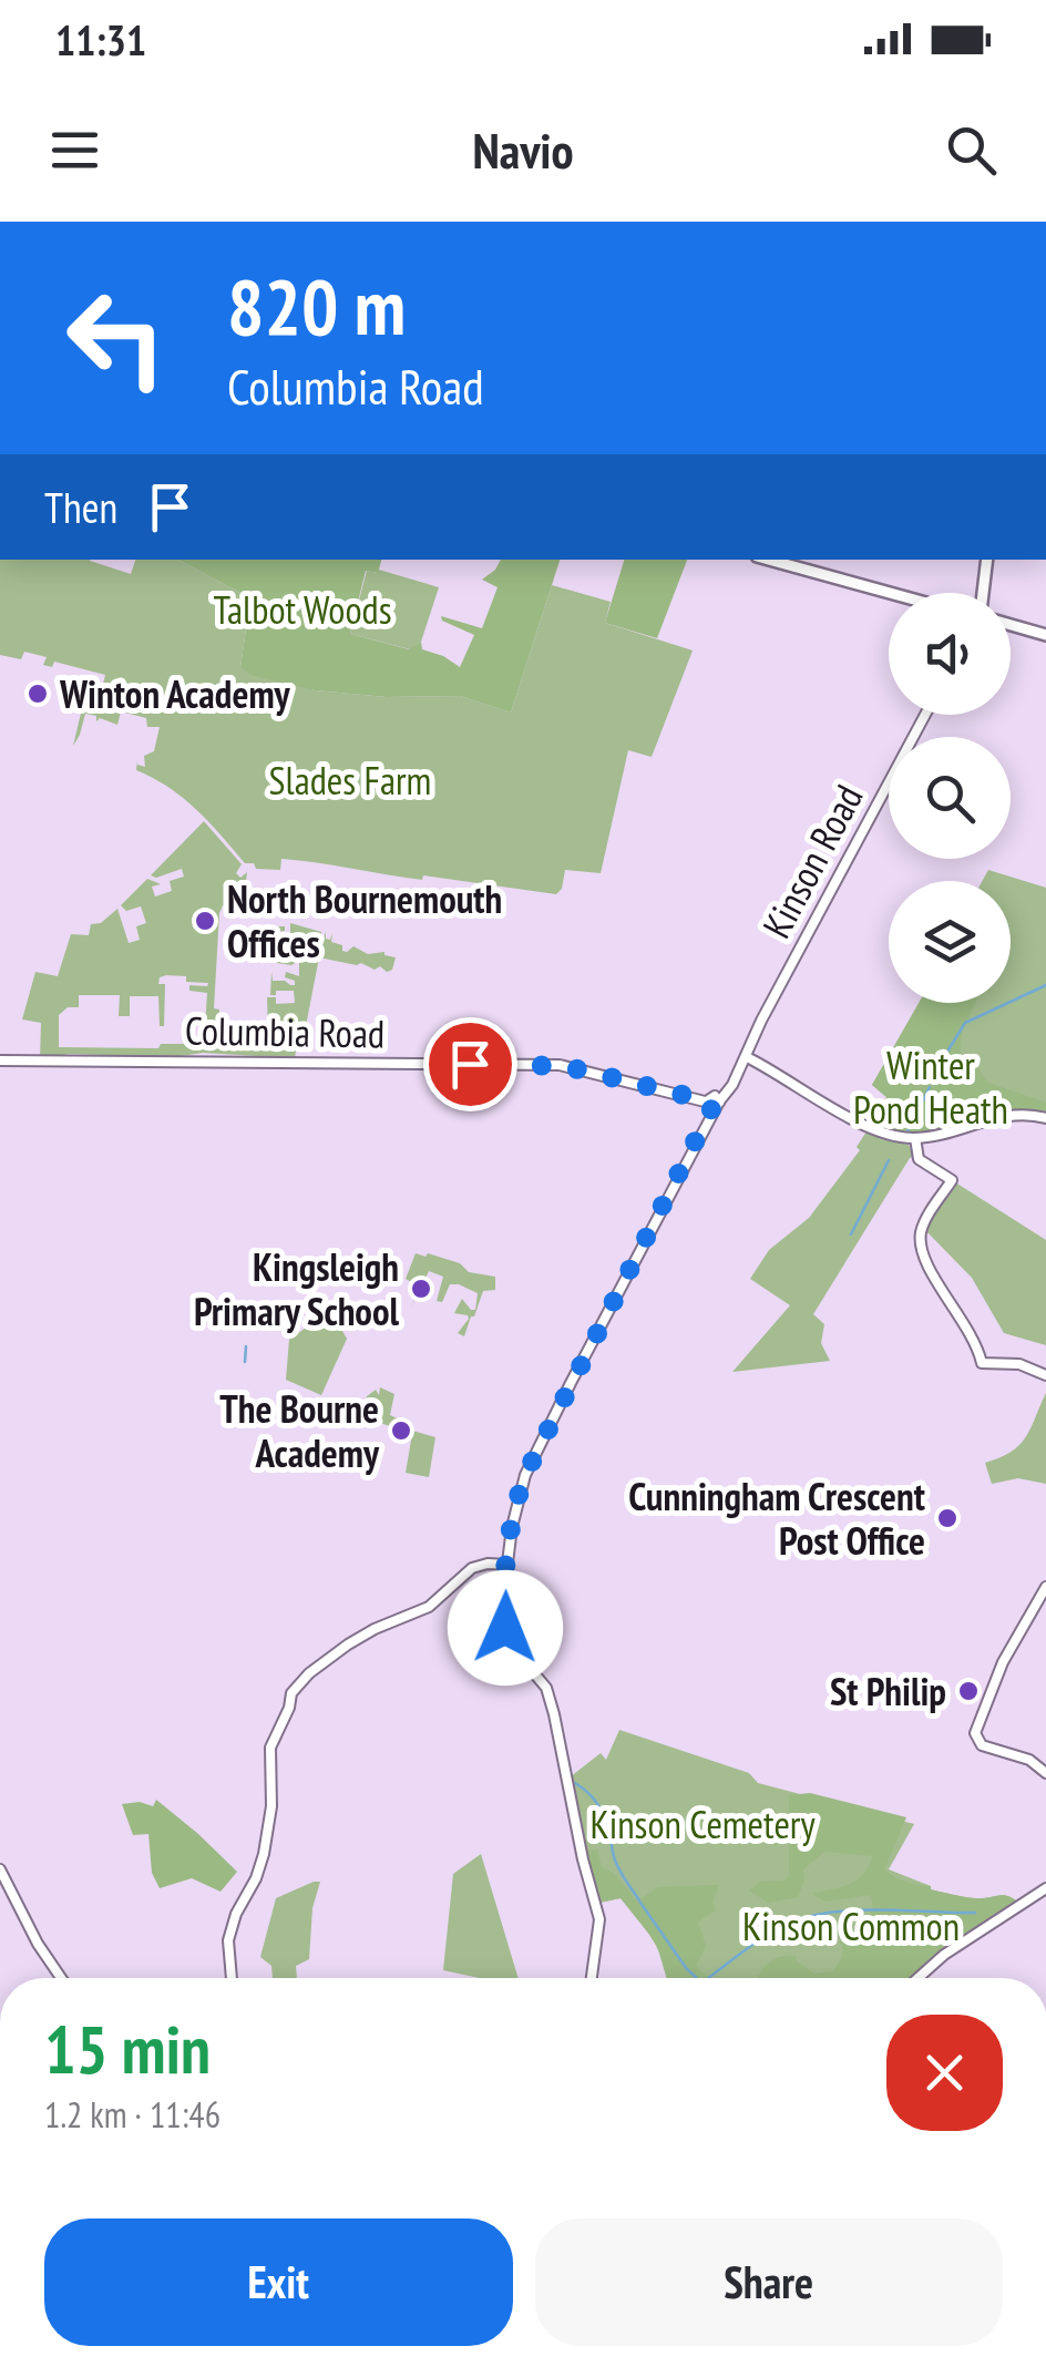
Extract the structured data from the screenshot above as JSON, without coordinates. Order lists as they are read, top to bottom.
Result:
{
  "streets": {
    "street": ["Kinson Road", "Columbia Road"]
  },
  "crossings": [
    ["Kinson Road", "Columbia Road"]
  ],
  "parks": [
    "Talbot Woods",
    "Slades Farm",
    "Winter Pond Heath",
    "Kinson Cemetery",
    "Kinson Common"
  ],
  "places": [
    "Winton Academy",
    "North Bournemouth Offices",
    "Kingsleigh Primary School",
    "The Bourne Academy",
    "Cunningham Crescent Post Office",
    "St Philip"
  ],
  "page": {
    "status": "11:31",
    "header": "Navio",
    "turn": ["820 m", "Columbia Road"],
    "then": "Then",
    "heading": ["15 min", "1.2 km · 11:46"],
    "buttons": ["Exit", "Share"]
  }
}
